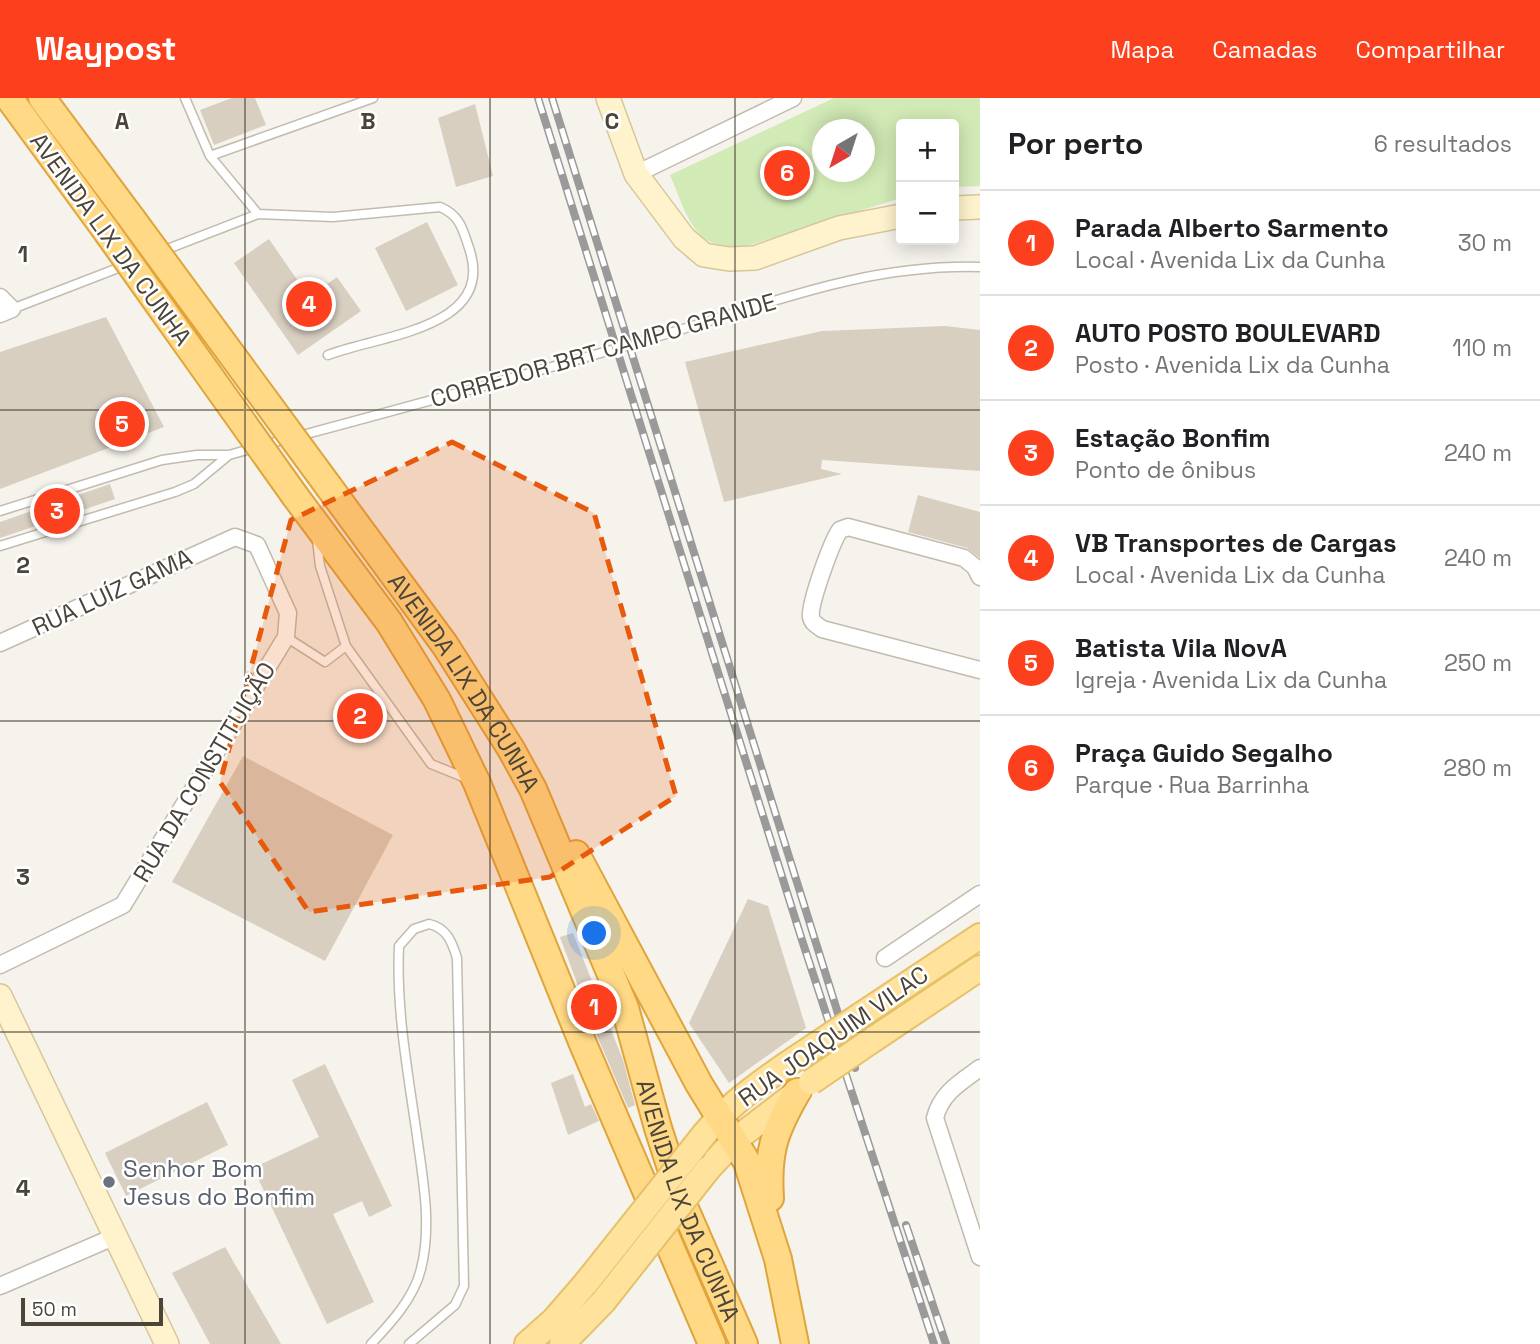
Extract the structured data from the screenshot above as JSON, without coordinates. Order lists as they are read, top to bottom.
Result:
{
  "streets": {
    "highway": ["AVENIDA LIX DA CUNHA"],
    "main road": ["RUA JOAQUIM VILAC"],
    "street": ["RUA LUÍZ GAMA", "RUA DA CONSTITUIÇÃO"],
    "lane": ["CORREDOR BRT CAMPO GRANDE"]
  },
  "crossings": [
    ["RUA LUÍZ GAMA", "RUA DA CONSTITUIÇÃO"]
  ],
  "places": ["Senhor Bom Jesus do Bonfim"],
  "scale_bar": "50 m",
  "north": "bottom left",
  "page": {
    "header": "Waypost",
    "nav": ["Mapa", "Camadas", "Compartilhar"],
    "heading": ["Por perto", "6 resultados"],
    "map_buttons": ["+", "−"],
    "pins": [
      "6",
      "4",
      "5",
      "3",
      "2",
      "1"
    ],
    "list": [
      {
        "mark": "1",
        "name": "Parada Alberto Sarmento",
        "note": "Local · Avenida Lix da Cunha",
        "value": "30 m"
      },
      {
        "mark": "2",
        "name": "AUTO POSTO BOULEVARD",
        "note": "Posto · Avenida Lix da Cunha",
        "value": "110 m"
      },
      {
        "mark": "3",
        "name": "Estação Bonfim",
        "note": "Ponto de ônibus",
        "value": "240 m"
      },
      {
        "mark": "4",
        "name": "VB Transportes de Cargas",
        "note": "Local · Avenida Lix da Cunha",
        "value": "240 m"
      },
      {
        "mark": "5",
        "name": "Batista Vila NovA",
        "note": "Igreja · Avenida Lix da Cunha",
        "value": "250 m"
      },
      {
        "mark": "6",
        "name": "Praça Guido Segalho",
        "note": "Parque · Rua Barrinha",
        "value": "280 m"
      }
    ],
    "scale": "50 m"
  },
  "grid": {
    "columns": ["A", "B", "C"],
    "rows": [
      "1",
      "2",
      "3",
      "4"
    ]
  }
}
